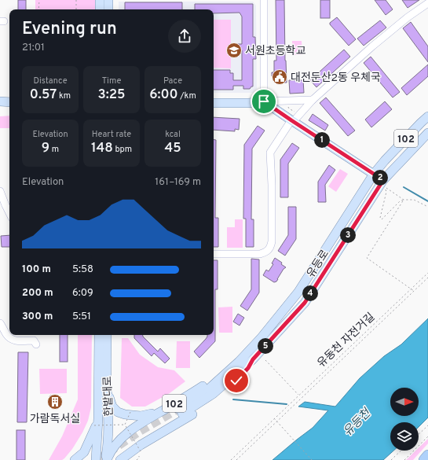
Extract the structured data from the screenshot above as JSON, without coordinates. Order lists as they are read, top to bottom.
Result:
{
  "streets": {
    "main road": ["102", "유등로", "한밭대로"],
    "path": ["유동천 자전거길"]
  },
  "crossings": [
    ["102", "유등로"],
    ["102", "한밭대로"]
  ],
  "water": ["유등천"],
  "places": {
    "school or university": ["서원초등학교"],
    "public building": ["대전둔산2동 우체국"],
    "building": ["가람독서실"]
  },
  "north": "right",
  "page": {
    "heading": ["Evening run", "21:01"],
    "stats": [
      ["Distance", "0.57 km"],
      ["Time", "3:25"],
      ["Pace", "6:00 /km"],
      ["Elevation", "9 m"],
      ["Heart rate", "148 bpm"],
      ["kcal", "45"]
    ],
    "pins": [
      "1",
      "2",
      "3",
      "4",
      "5"
    ],
    "chart": ["Elevation", "161–169 m"],
    "list": [
      {
        "name": "100 m",
        "note": "5:58"
      },
      {
        "name": "200 m",
        "note": "6:09"
      },
      {
        "name": "300 m",
        "note": "5:51"
      }
    ]
  }
}
